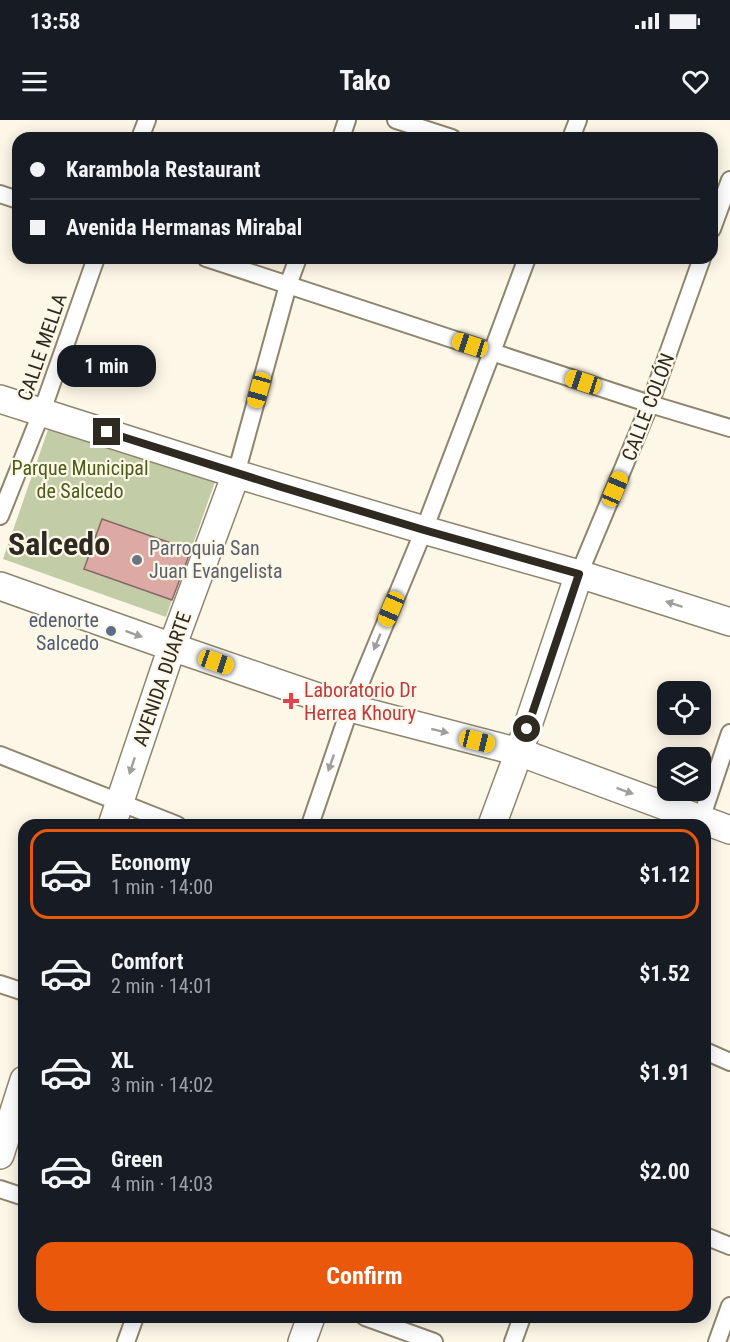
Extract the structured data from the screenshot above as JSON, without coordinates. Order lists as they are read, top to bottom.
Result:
{
  "streets": {
    "main road": ["CALLE COLÓN", "AVENIDA DUARTE"],
    "street": ["CALLE MELLA"]
  },
  "districts": ["Salcedo"],
  "parks": ["Parque Municipal de Salcedo"],
  "places": {
    "other": ["Parroquia San Juan Evangelista", "edenorte Salcedo"],
    "health": ["Laboratorio Dr Herrea Khoury"]
  },
  "page": {
    "status": "13:58",
    "header": "Tako",
    "banner": ["Karambola Restaurant", "Avenida Hermanas Mirabal"],
    "bubble": "1 min",
    "list": [
      {
        "name": "Economy",
        "note": "1 min · 14:00",
        "value": "$1.12"
      },
      {
        "name": "Comfort",
        "note": "2 min · 14:01",
        "value": "$1.52"
      },
      {
        "name": "XL",
        "note": "3 min · 14:02",
        "value": "$1.91"
      },
      {
        "name": "Green",
        "note": "4 min · 14:03",
        "value": "$2.00"
      }
    ],
    "buttons": "Confirm"
  }
}
